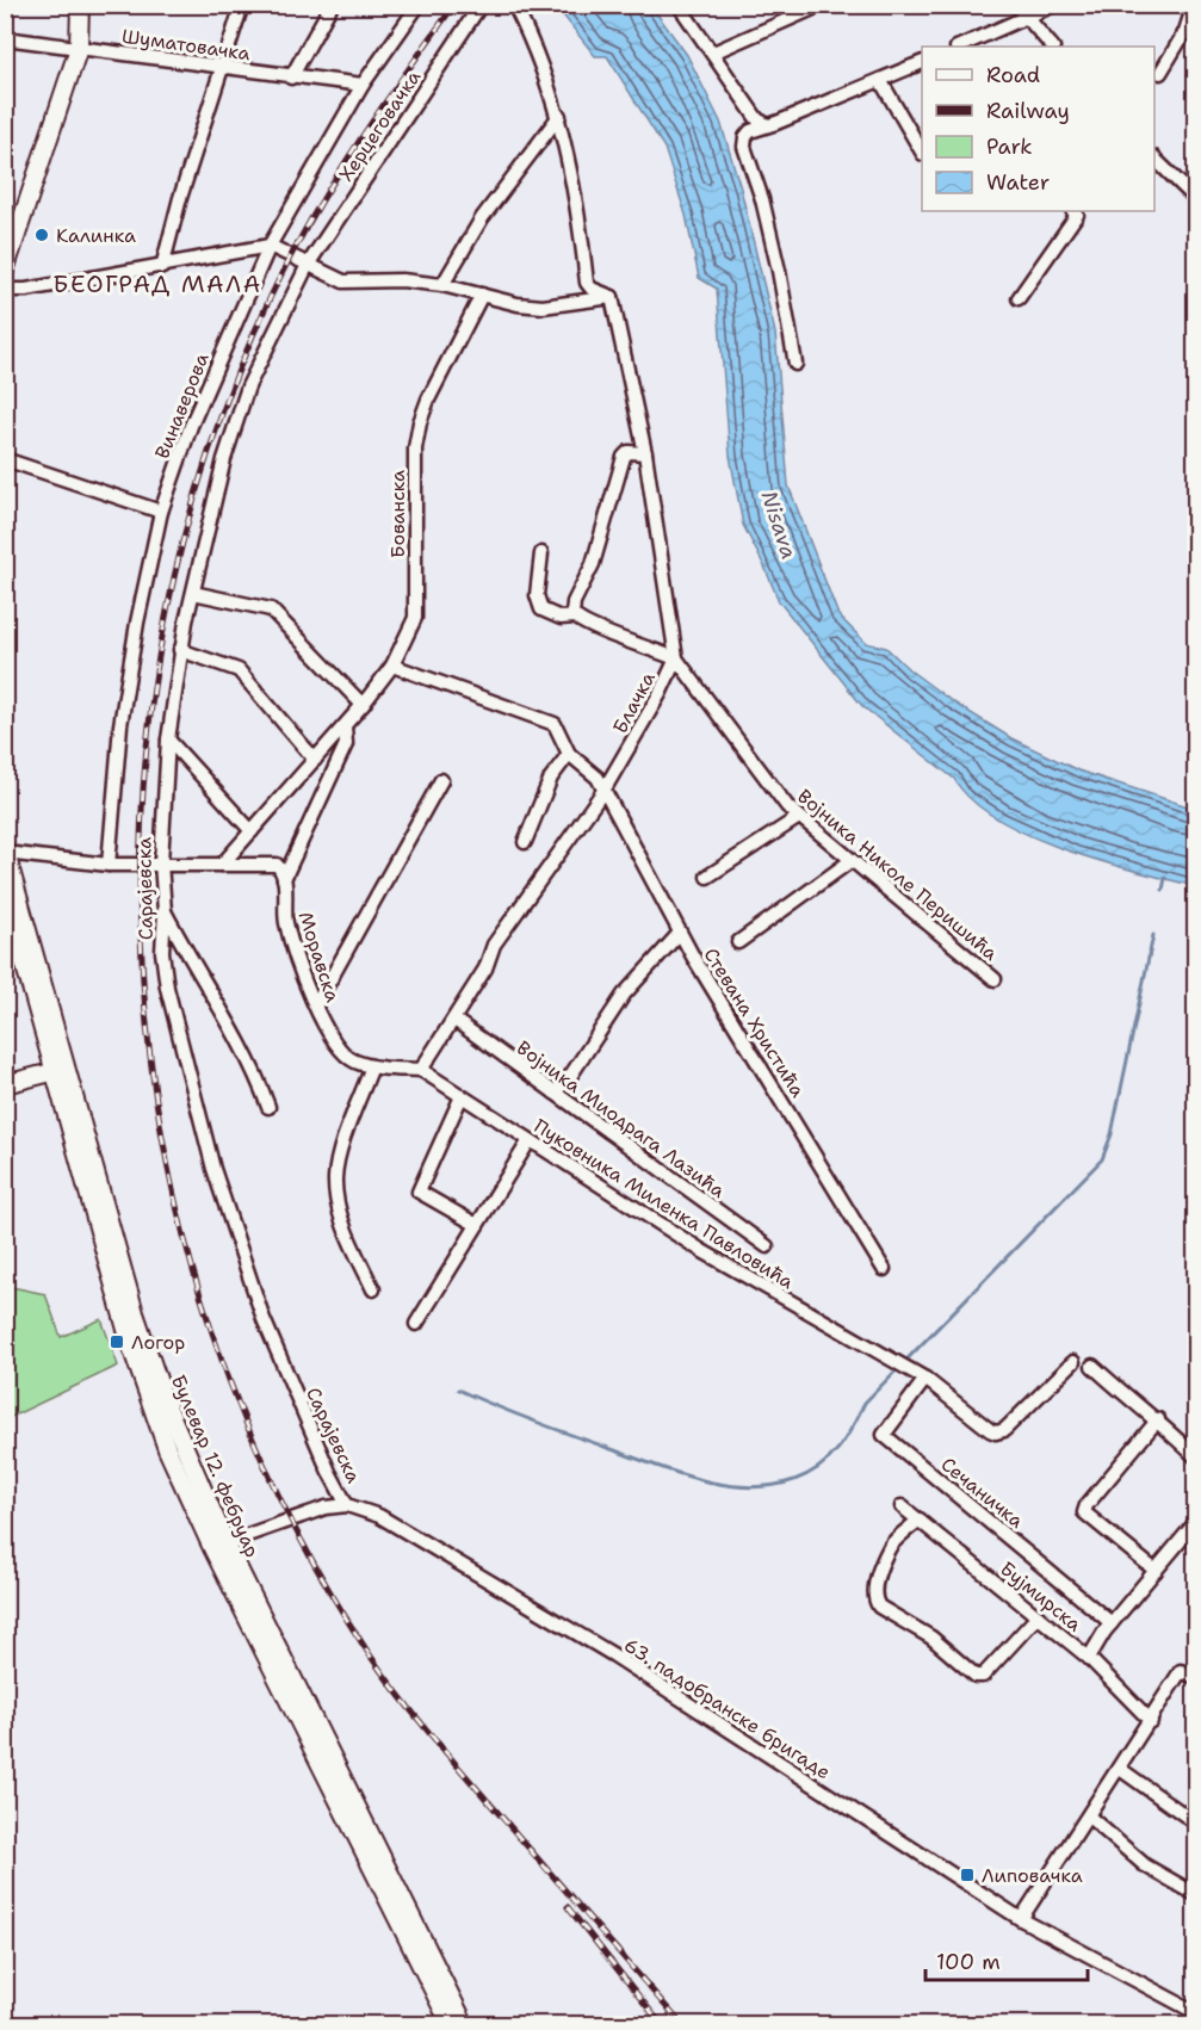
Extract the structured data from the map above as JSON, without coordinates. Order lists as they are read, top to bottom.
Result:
{
  "streets": {
    "main road": ["Булевар 12. фебруар"],
    "street": [
      "Шуматовачка",
      "Херцеговачка",
      "Винаверова",
      "Бованска",
      "Блачка",
      "Војника Николе Перишића",
      "Сарајевска",
      "Моравска",
      "Стевана Христића",
      "Војника Миодрага Лазића",
      "Пуковника Миленка Павловића",
      "Сечаничка",
      "Бујмирска",
      "63. падобранске бригаде"
    ]
  },
  "crossings": [
    ["Шуматовачка", "Винаверова"],
    ["Херцеговачка", "Сарајевска"],
    ["Бованска", "Моравска"],
    ["Блачка", "Војника Николе Перишића"],
    ["Блачка", "Моравска"],
    ["Блачка", "Стевана Христића"],
    ["Блачка", "Војника Миодрага Лазића"],
    ["Блачка", "Пуковника Миленка Павловића"],
    ["Сарајевска", "63. падобранске бригаде"],
    ["Моравска", "Пуковника Миленка Павловића"],
    ["Пуковника Миленка Павловића", "Сечаничка"]
  ],
  "districts": ["БЕОГРАД МАЛА"],
  "water": ["Nisava"],
  "places": {
    "other": ["Калинка"],
    "transit": ["Логор", "Липовачка"]
  },
  "legend": [
    "Road",
    "Railway",
    "Park",
    "Water"
  ],
  "scale_bar": "100 m"
}
